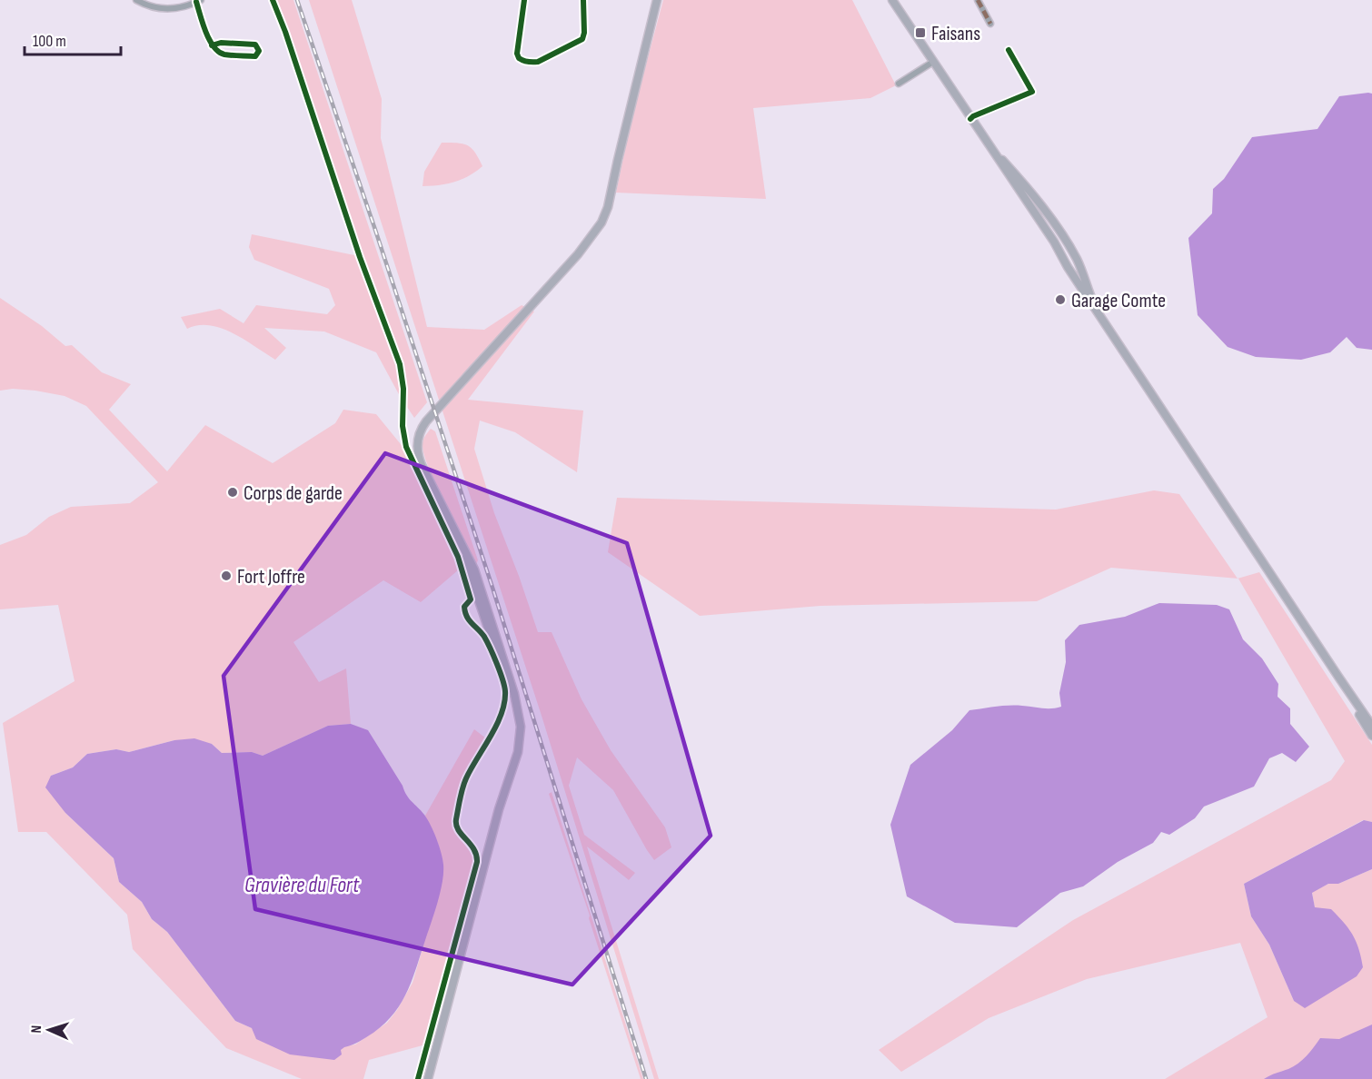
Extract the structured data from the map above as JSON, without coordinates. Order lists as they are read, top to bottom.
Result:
{
  "water": ["Gravière du Fort"],
  "places": {
    "transit": ["Faisans"],
    "other": ["Garage Comte", "Corps de garde", "Fort Joffre"]
  },
  "scale_bar": "100 m",
  "north": "left"
}
